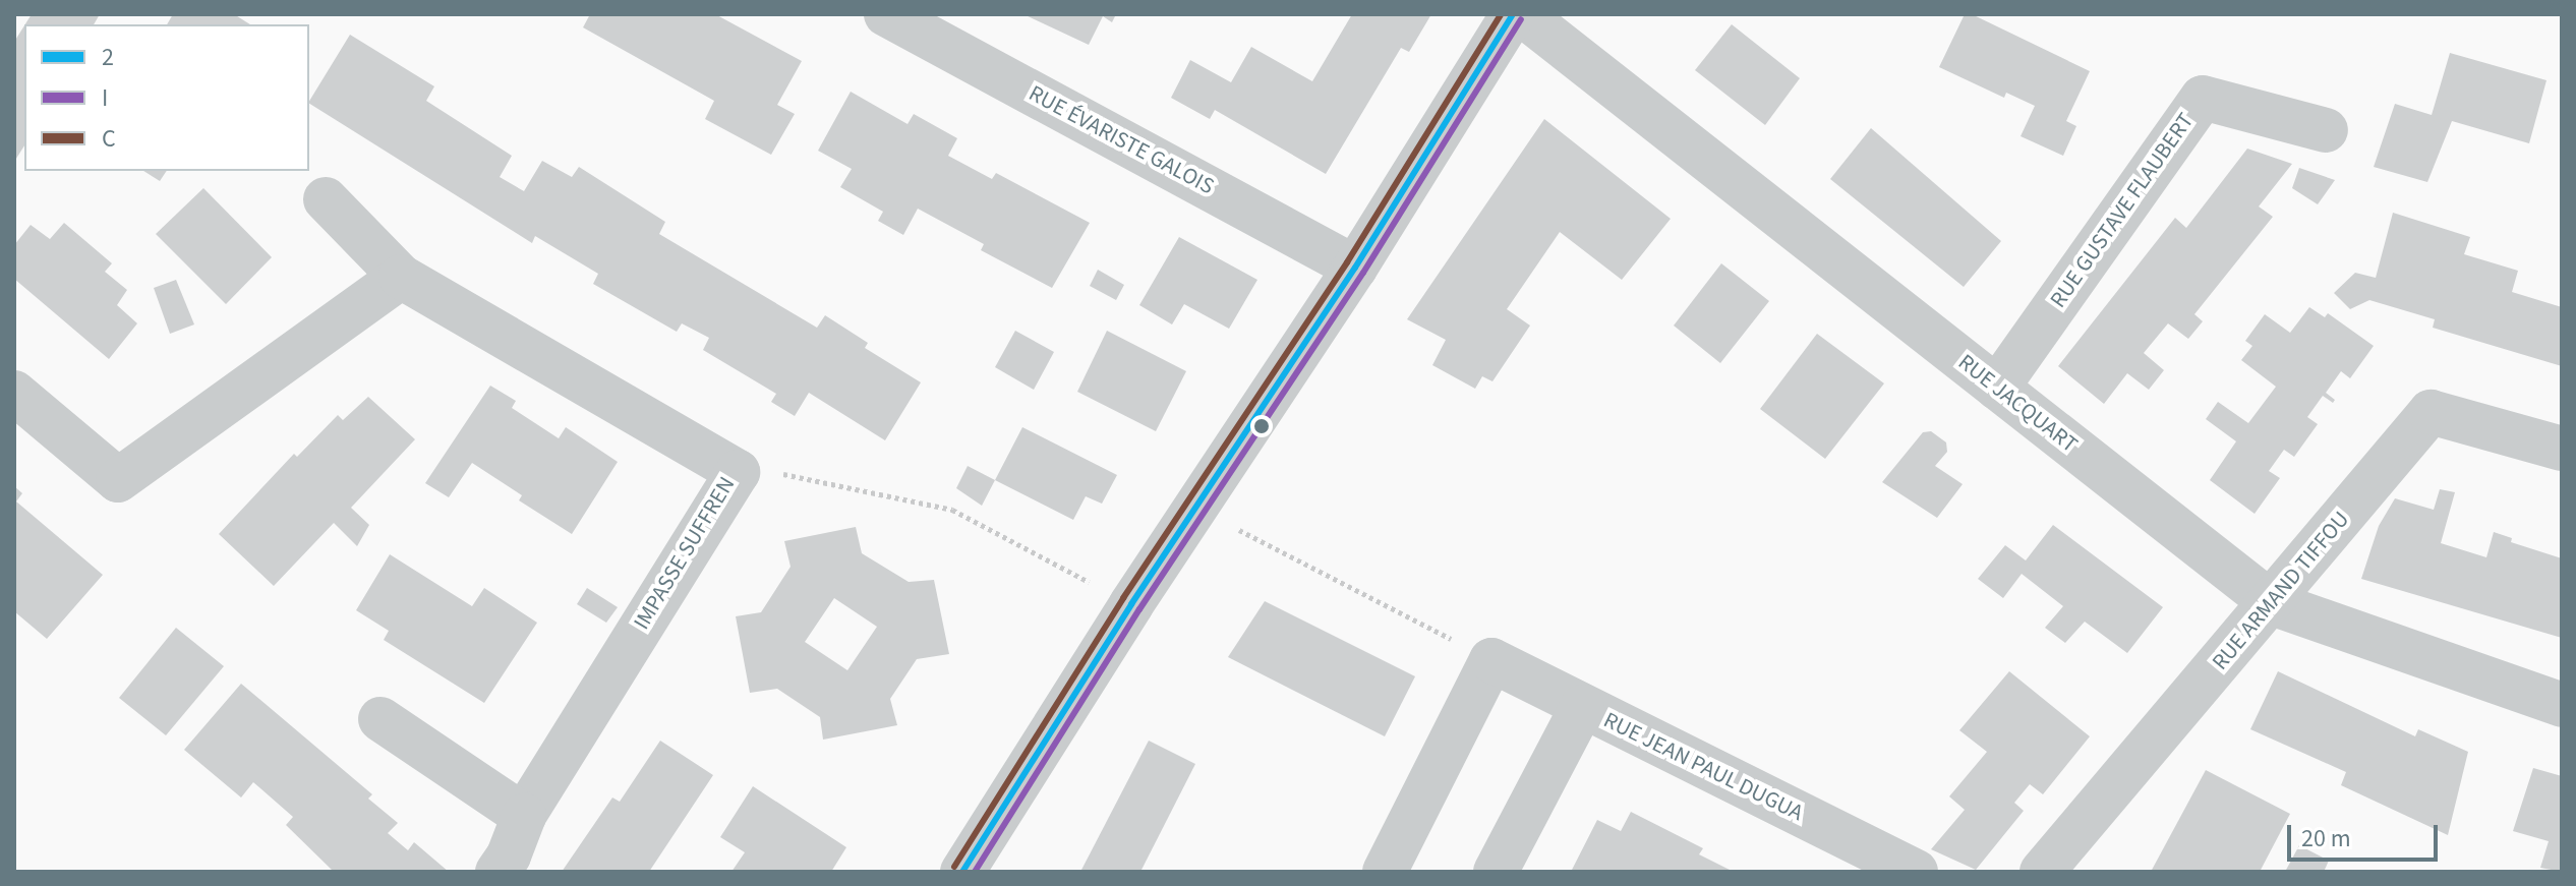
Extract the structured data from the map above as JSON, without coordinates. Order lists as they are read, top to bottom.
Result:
{
  "streets": {
    "street": [
      "RUE ÉVARISTE GALOIS",
      "RUE GUSTAVE FLAUBERT",
      "RUE JACQUART",
      "IMPASSE SUFFREN",
      "RUE ARMAND TIFFOU",
      "RUE JEAN PAUL DUGUA"
    ]
  },
  "crossings": [
    ["RUE GUSTAVE FLAUBERT", "RUE JACQUART"],
    ["RUE JACQUART", "RUE ARMAND TIFFOU"]
  ],
  "lines": ["transit line 2", "transit line C", "transit line I"],
  "legend": ["2", "I", "C"],
  "scale_bar": "20 m"
}
